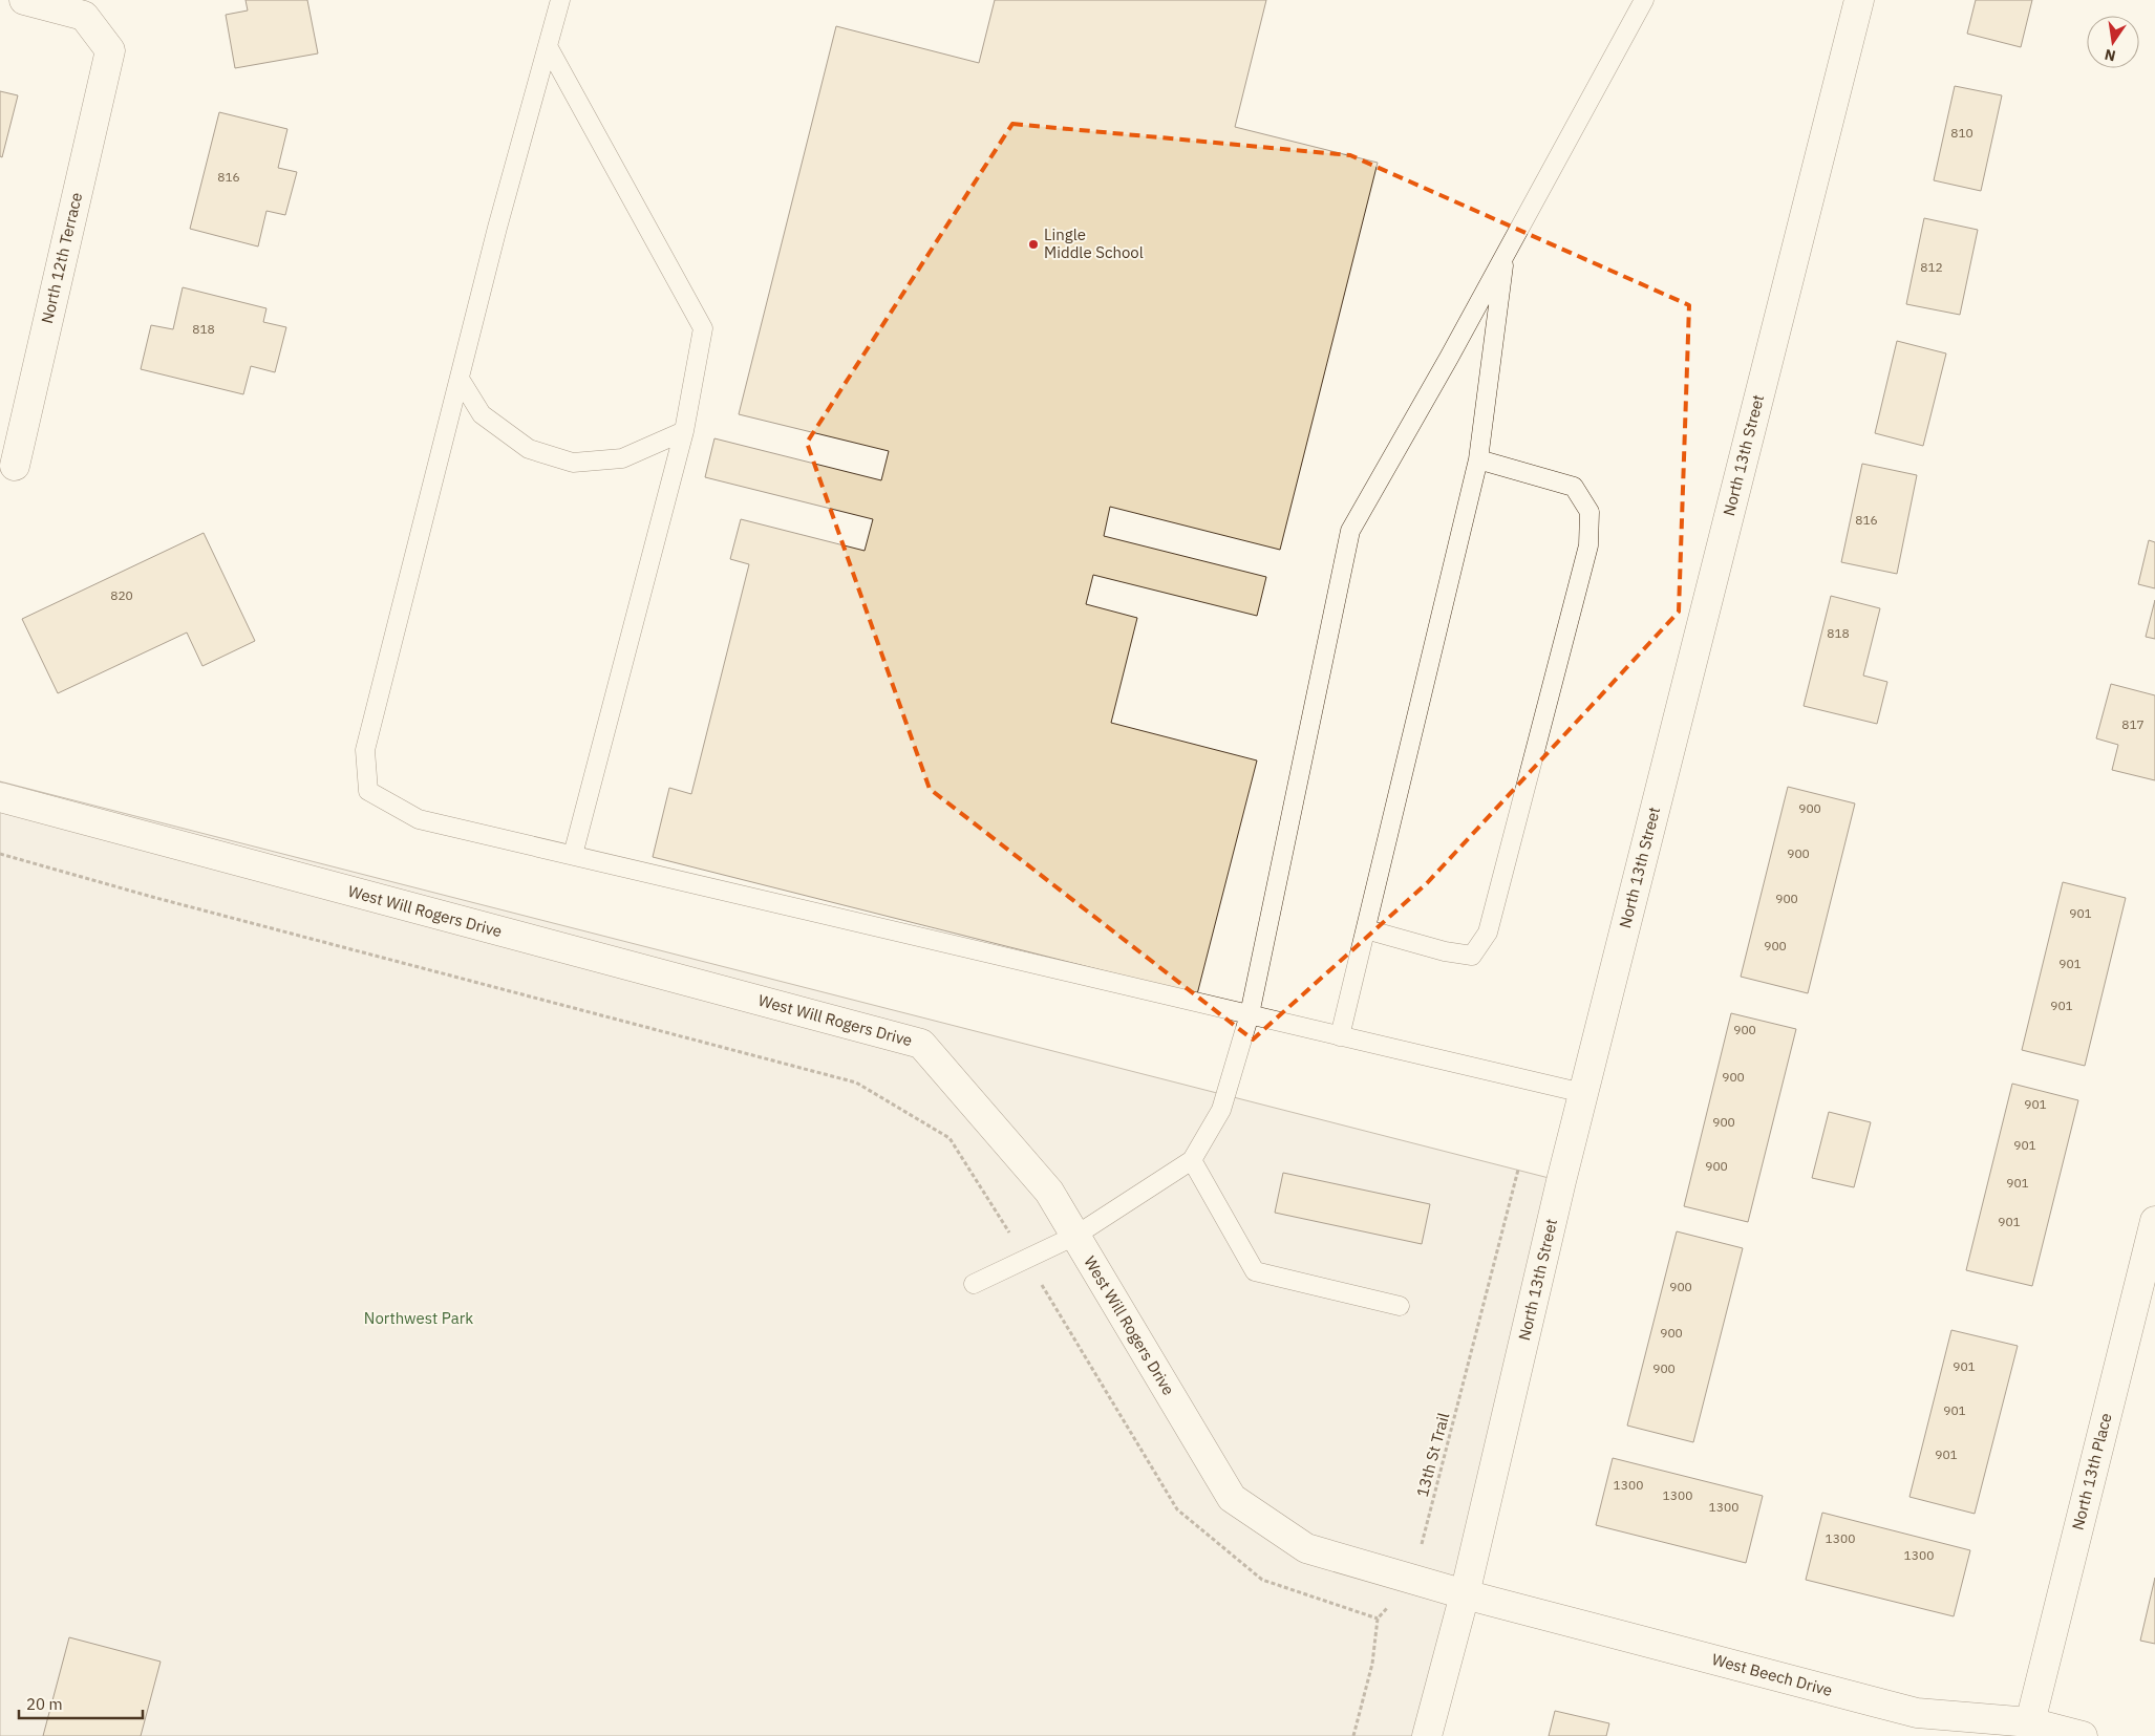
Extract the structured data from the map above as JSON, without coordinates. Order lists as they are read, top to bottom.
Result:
{
  "streets": {
    "street": [
      "North 12th Terrace",
      "North 13th Street",
      "West Will Rogers Drive",
      "North 13th Place",
      "West Beech Drive"
    ],
    "path": ["13th St Trail"]
  },
  "crossings": [
    ["North 13th Street", "West Will Rogers Drive"],
    ["North 13th Street", "West Beech Drive"],
    ["West Will Rogers Drive", "13th St Trail"],
    ["West Will Rogers Drive", "West Beech Drive"],
    ["North 13th Place", "West Beech Drive"]
  ],
  "parks": ["Northwest Park"],
  "places": ["Lingle Middle School"],
  "house_numbers": [
    "810",
    "816",
    "812",
    "818",
    "816",
    "820",
    "818",
    "817",
    "900",
    "900",
    "900",
    "901",
    "900",
    "901",
    "901",
    "900",
    "900",
    "901",
    "900",
    "901",
    "900",
    "901",
    "901",
    "900",
    "900",
    "901",
    "900",
    "901",
    "901",
    "1300",
    "1300",
    "1300",
    "1300",
    "1300"
  ],
  "scale_bar": "20 m",
  "north": "bottom"
}
